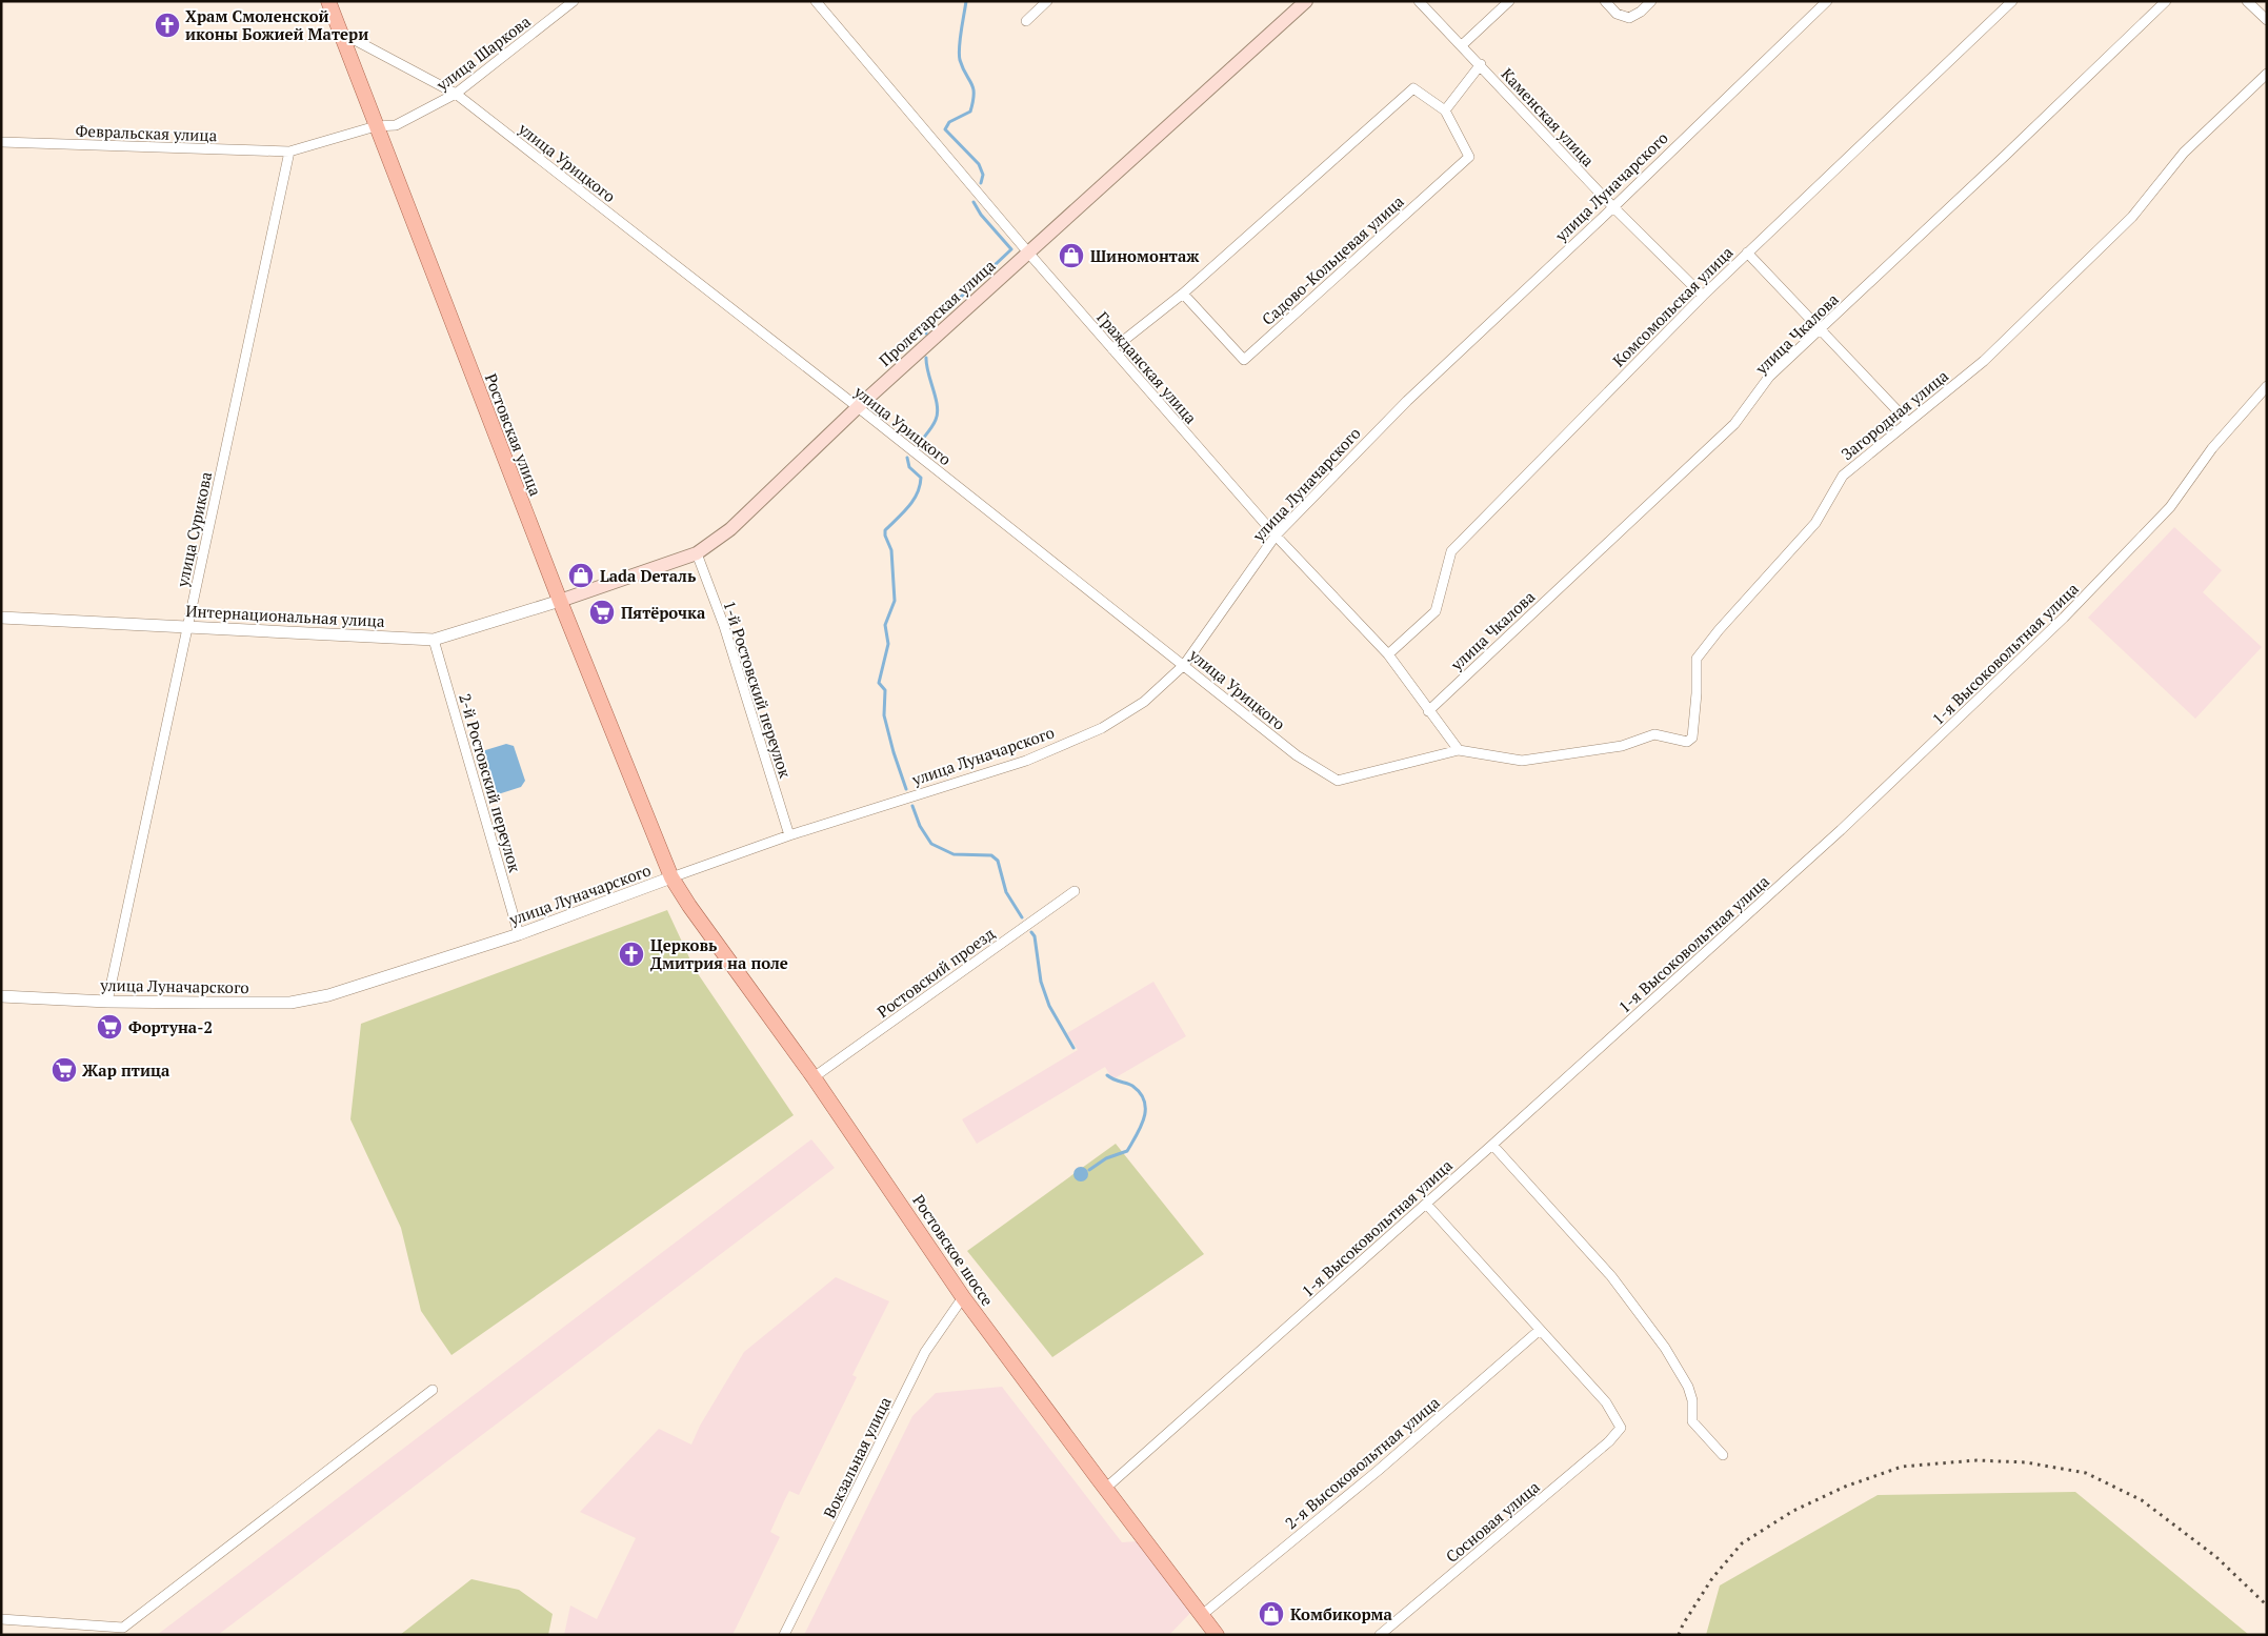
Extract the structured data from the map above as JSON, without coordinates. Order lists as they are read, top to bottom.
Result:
{
  "streets": {
    "main road": ["Пролетарская улица", "Ростовская улица", "Ростовское шоссе"],
    "street": [
      "улица Шаркова",
      "Каменская улица",
      "Февральская улица",
      "улица Урицкого",
      "улица Луначарского",
      "Садово-Кольцевая улица",
      "Комсомольская улица",
      "улица Чкалова",
      "Гражданская улица",
      "Загородная улица",
      "улица Сурикова",
      "Интернациональная улица",
      "1-я Высоковольтная улица",
      "1-й Ростовский переулок",
      "2-й Ростовский переулок",
      "Ростовский проезд",
      "Вокзальная улица",
      "2-я Высоковольтная улица",
      "Сосновая улица"
    ]
  },
  "crossings": [
    ["улица Шаркова", "улица Урицкого"],
    ["улица Шаркова", "Ростовская улица"],
    ["Каменская улица", "улица Луначарского"],
    ["Каменская улица", "Комсомольская улица"],
    ["Февральская улица", "улица Сурикова"],
    ["улица Урицкого", "улица Луначарского"],
    ["улица Урицкого", "Пролетарская улица"],
    ["улица Урицкого", "Гражданская улица"],
    ["улица Урицкого", "Загородная улица"],
    ["улица Урицкого", "Ростовская улица"],
    ["улица Луначарского", "Гражданская улица"],
    ["улица Луначарского", "Ростовская улица"],
    ["улица Луначарского", "улица Сурикова"],
    ["улица Луначарского", "1-й Ростовский переулок"],
    ["улица Луначарского", "2-й Ростовский переулок"],
    ["улица Луначарского", "Ростовское шоссе"],
    ["Садово-Кольцевая улица", "Гражданская улица"],
    ["Комсомольская улица", "Гражданская улица"],
    ["Пролетарская улица", "Гражданская улица"],
    ["Пролетарская улица", "Ростовская улица"],
    ["Пролетарская улица", "Интернациональная улица"],
    ["Пролетарская улица", "1-й Ростовский переулок"],
    ["улица Чкалова", "Гражданская улица"],
    ["Гражданская улица", "Загородная улица"],
    ["Ростовская улица", "Интернациональная улица"],
    ["Ростовская улица", "Ростовское шоссе"],
    ["улица Сурикова", "Интернациональная улица"],
    ["Интернациональная улица", "2-й Ростовский переулок"],
    ["1-я Высоковольтная улица", "Ростовское шоссе"],
    ["Ростовский проезд", "Ростовское шоссе"],
    ["Ростовское шоссе", "Вокзальная улица"],
    ["Ростовское шоссе", "2-я Высоковольтная улица"],
    ["2-я Высоковольтная улица", "Сосновая улица"]
  ],
  "places": {
    "church": ["Храм Смоленской иконы Божией Матери", "Церковь Дмитрия на поле"],
    "shop": ["Шиномонтаж", "Lada Dеталь", "Комбикорма"],
    "supermarket": ["Пятёрочка", "Фортуна-2", "Жар птица"]
  }
}
